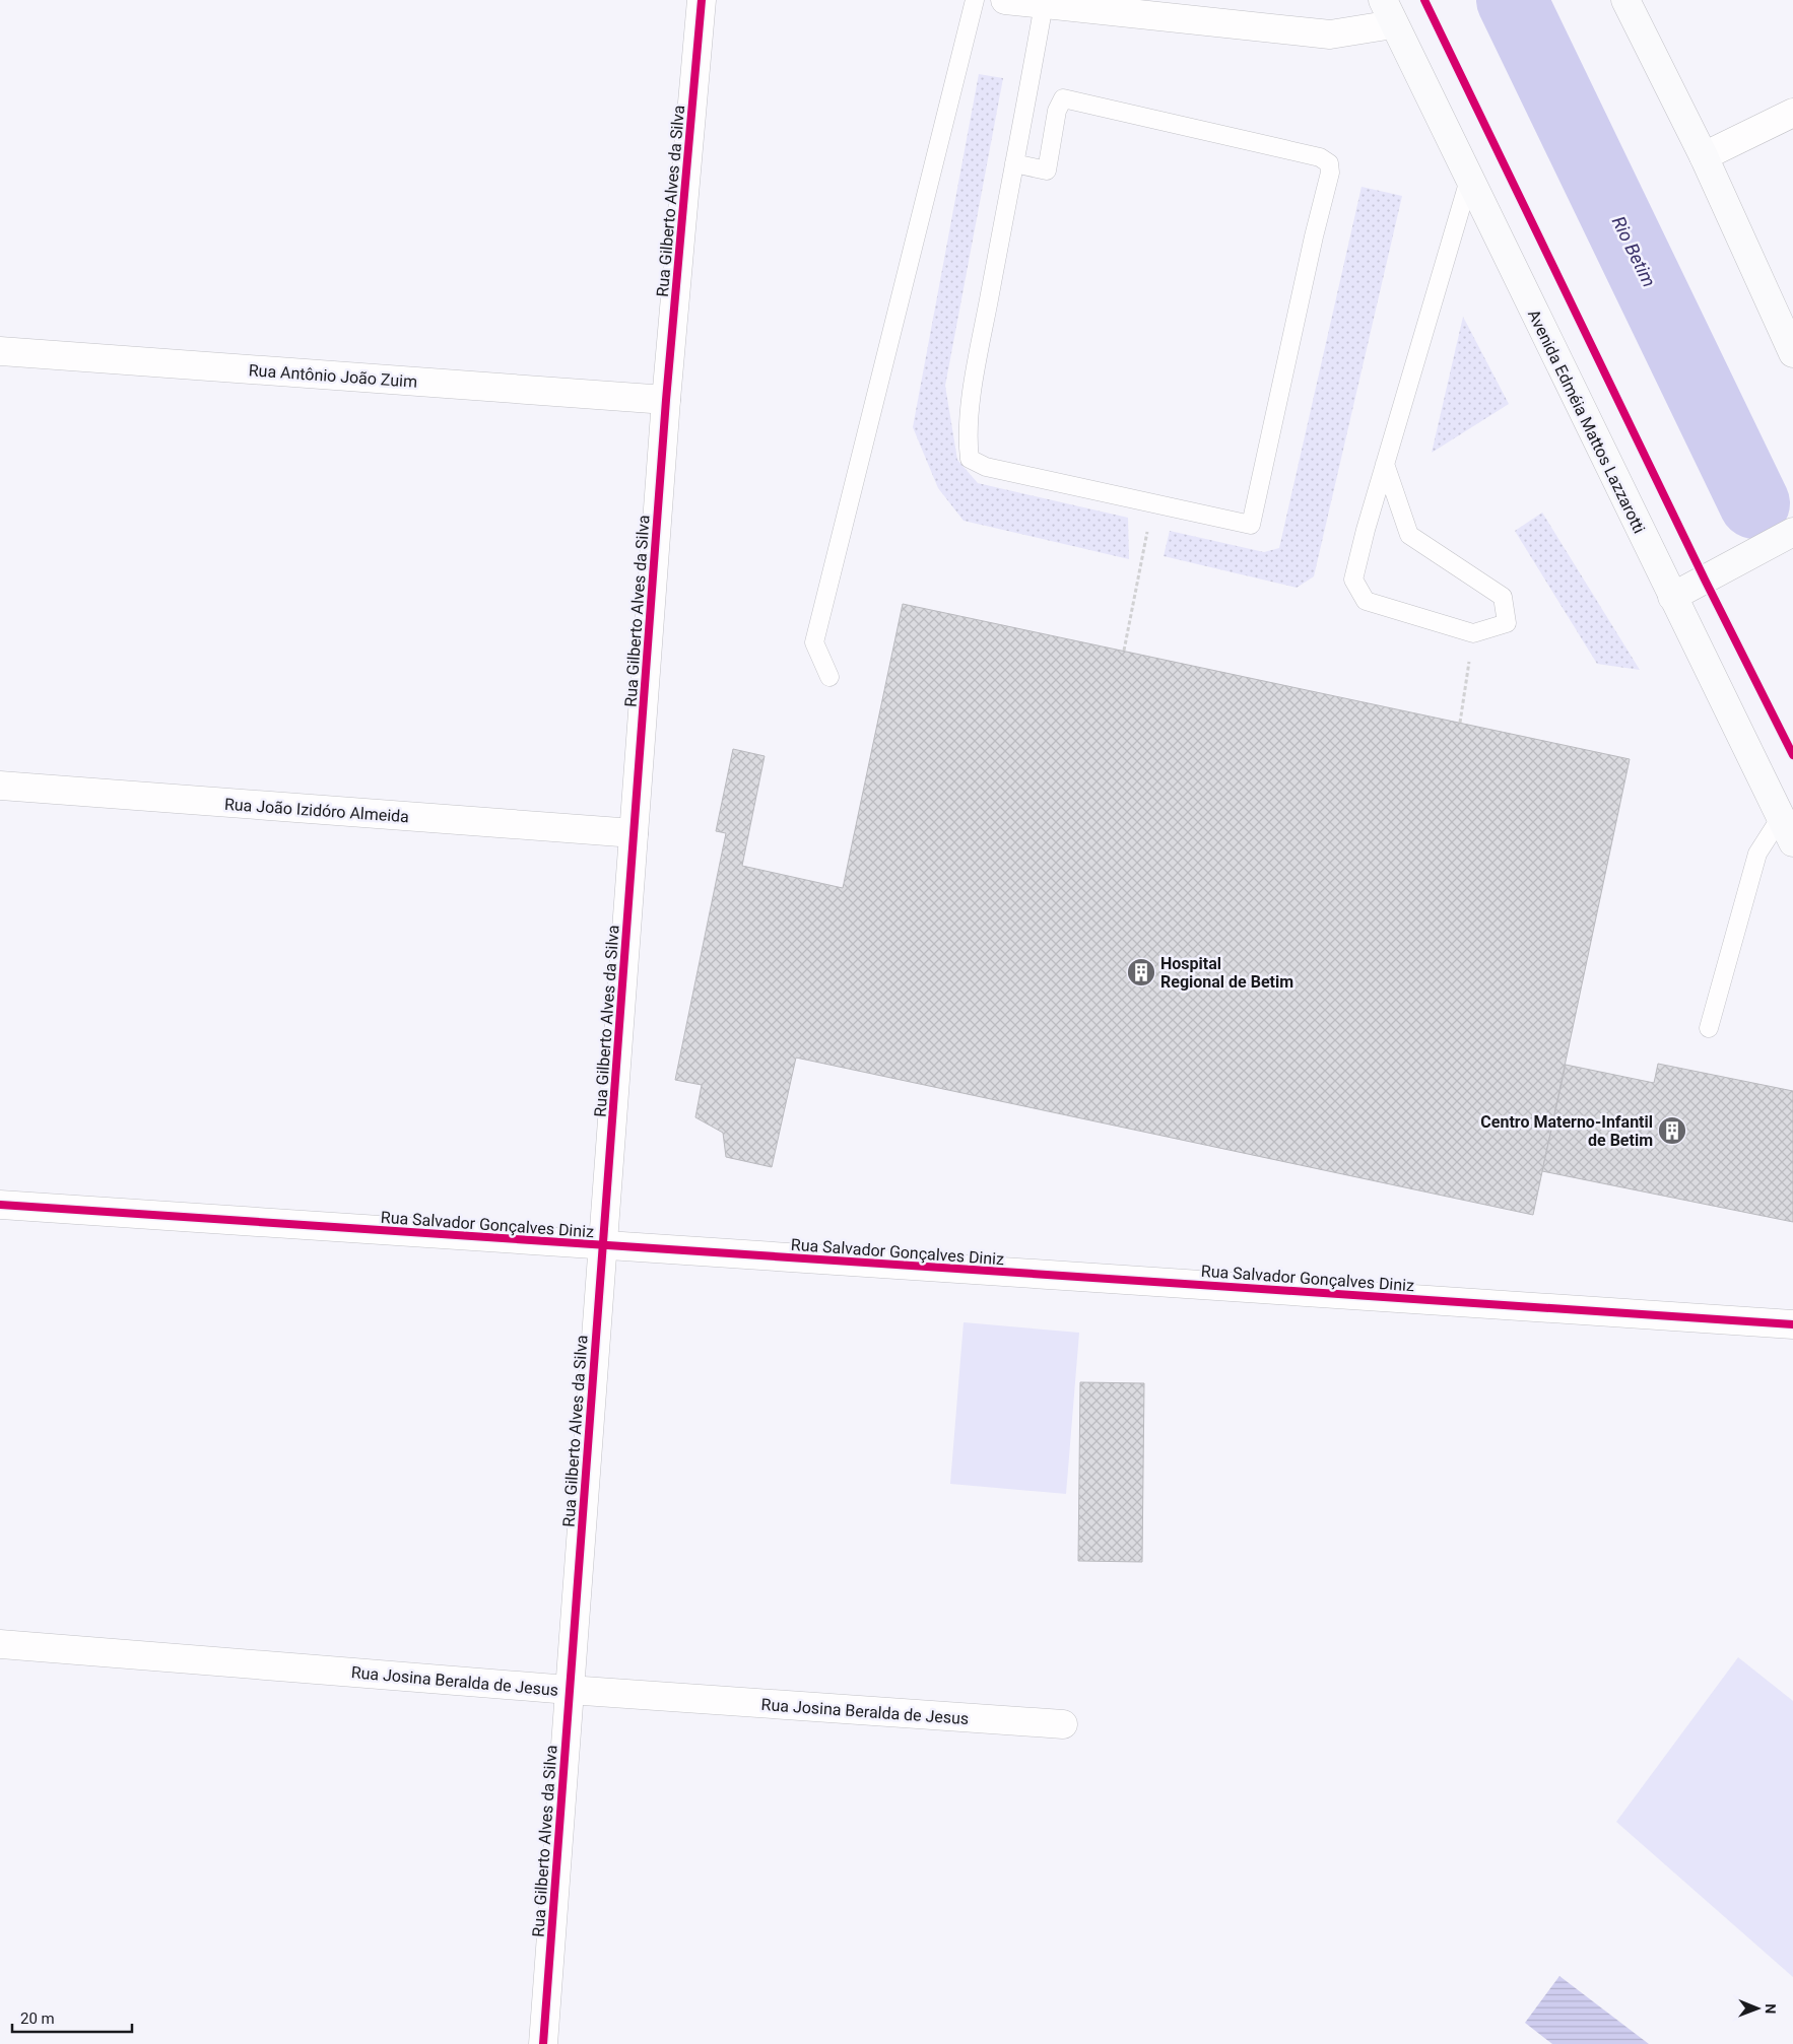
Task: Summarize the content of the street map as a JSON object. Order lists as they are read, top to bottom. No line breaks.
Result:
{"streets":{"main road":["Avenida Edméia Mattos Lazzarotti"],"street":["Rua Gilberto Alves da Silva","Rua Antônio João Zuim","Rua João Izidóro Almeida","Rua Salvador Gonçalves Diniz","Rua Josina Beralda de Jesus"]},"crossings":[["Rua Gilberto Alves da Silva","Rua Antônio João Zuim"],["Rua Gilberto Alves da Silva","Rua João Izidóro Almeida"],["Rua Gilberto Alves da Silva","Rua Salvador Gonçalves Diniz"],["Rua Gilberto Alves da Silva","Rua Josina Beralda de Jesus"]],"water":["Rio Betim"],"places":{"building":["Hospital Regional de Betim","Centro Materno-Infantil de Betim"]},"scale_bar":"20 m","north":"right"}
